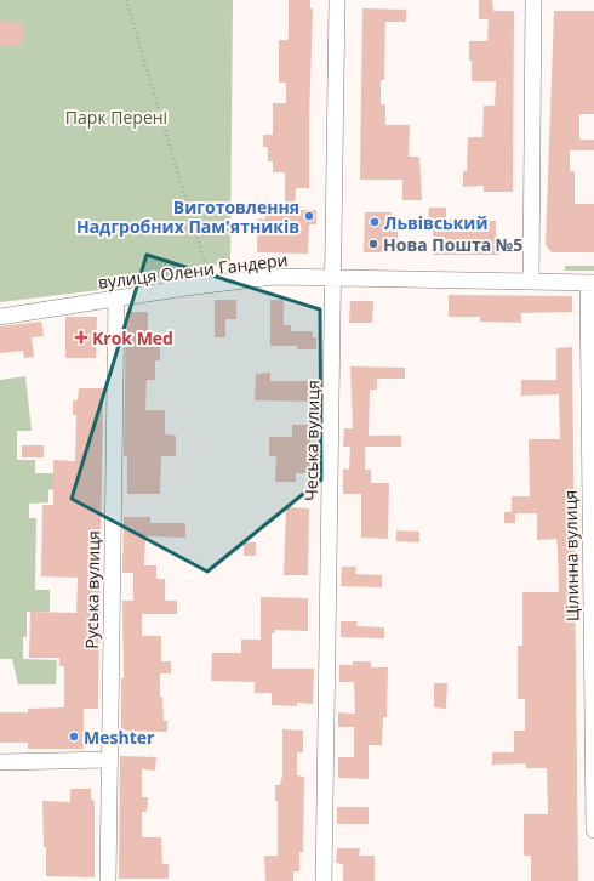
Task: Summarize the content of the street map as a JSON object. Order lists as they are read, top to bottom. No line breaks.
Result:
{"streets":{"street":["вулиця Олени Гандери","Чеська вулиця","Цілинна вулиця","Руська вулиця"]},"crossings":[["вулиця Олени Гандери","Чеська вулиця"],["вулиця Олени Гандери","Цілинна вулиця"],["вулиця Олени Гандери","Руська вулиця"]],"parks":["Парк Перені"],"places":{"other":["Виготовлення Надгробних Пам'ятників","Львівський","Нова Пошта №5","Meshter"],"health":["Krok Med"]}}
